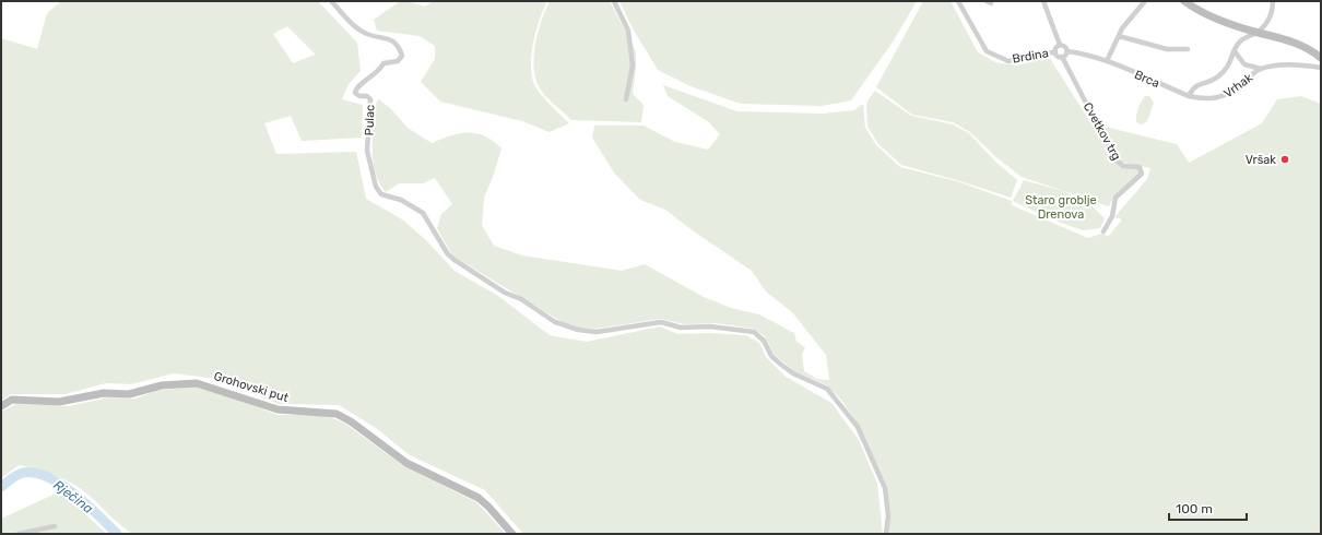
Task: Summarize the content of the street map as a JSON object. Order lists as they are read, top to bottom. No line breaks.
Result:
{"streets":{"main road":["Grohovski put"],"street":["Brdina","Brca","Vrhak","Pulac","Cvetkov trg"]},"crossings":[["Brdina","Brca"],["Brdina","Cvetkov trg"],["Brca","Vrhak"],["Brca","Cvetkov trg"]],"water":["Rječina"],"parks":["Staro groblje Drenova"],"places":["Vršak"],"scale_bar":"100 m"}
